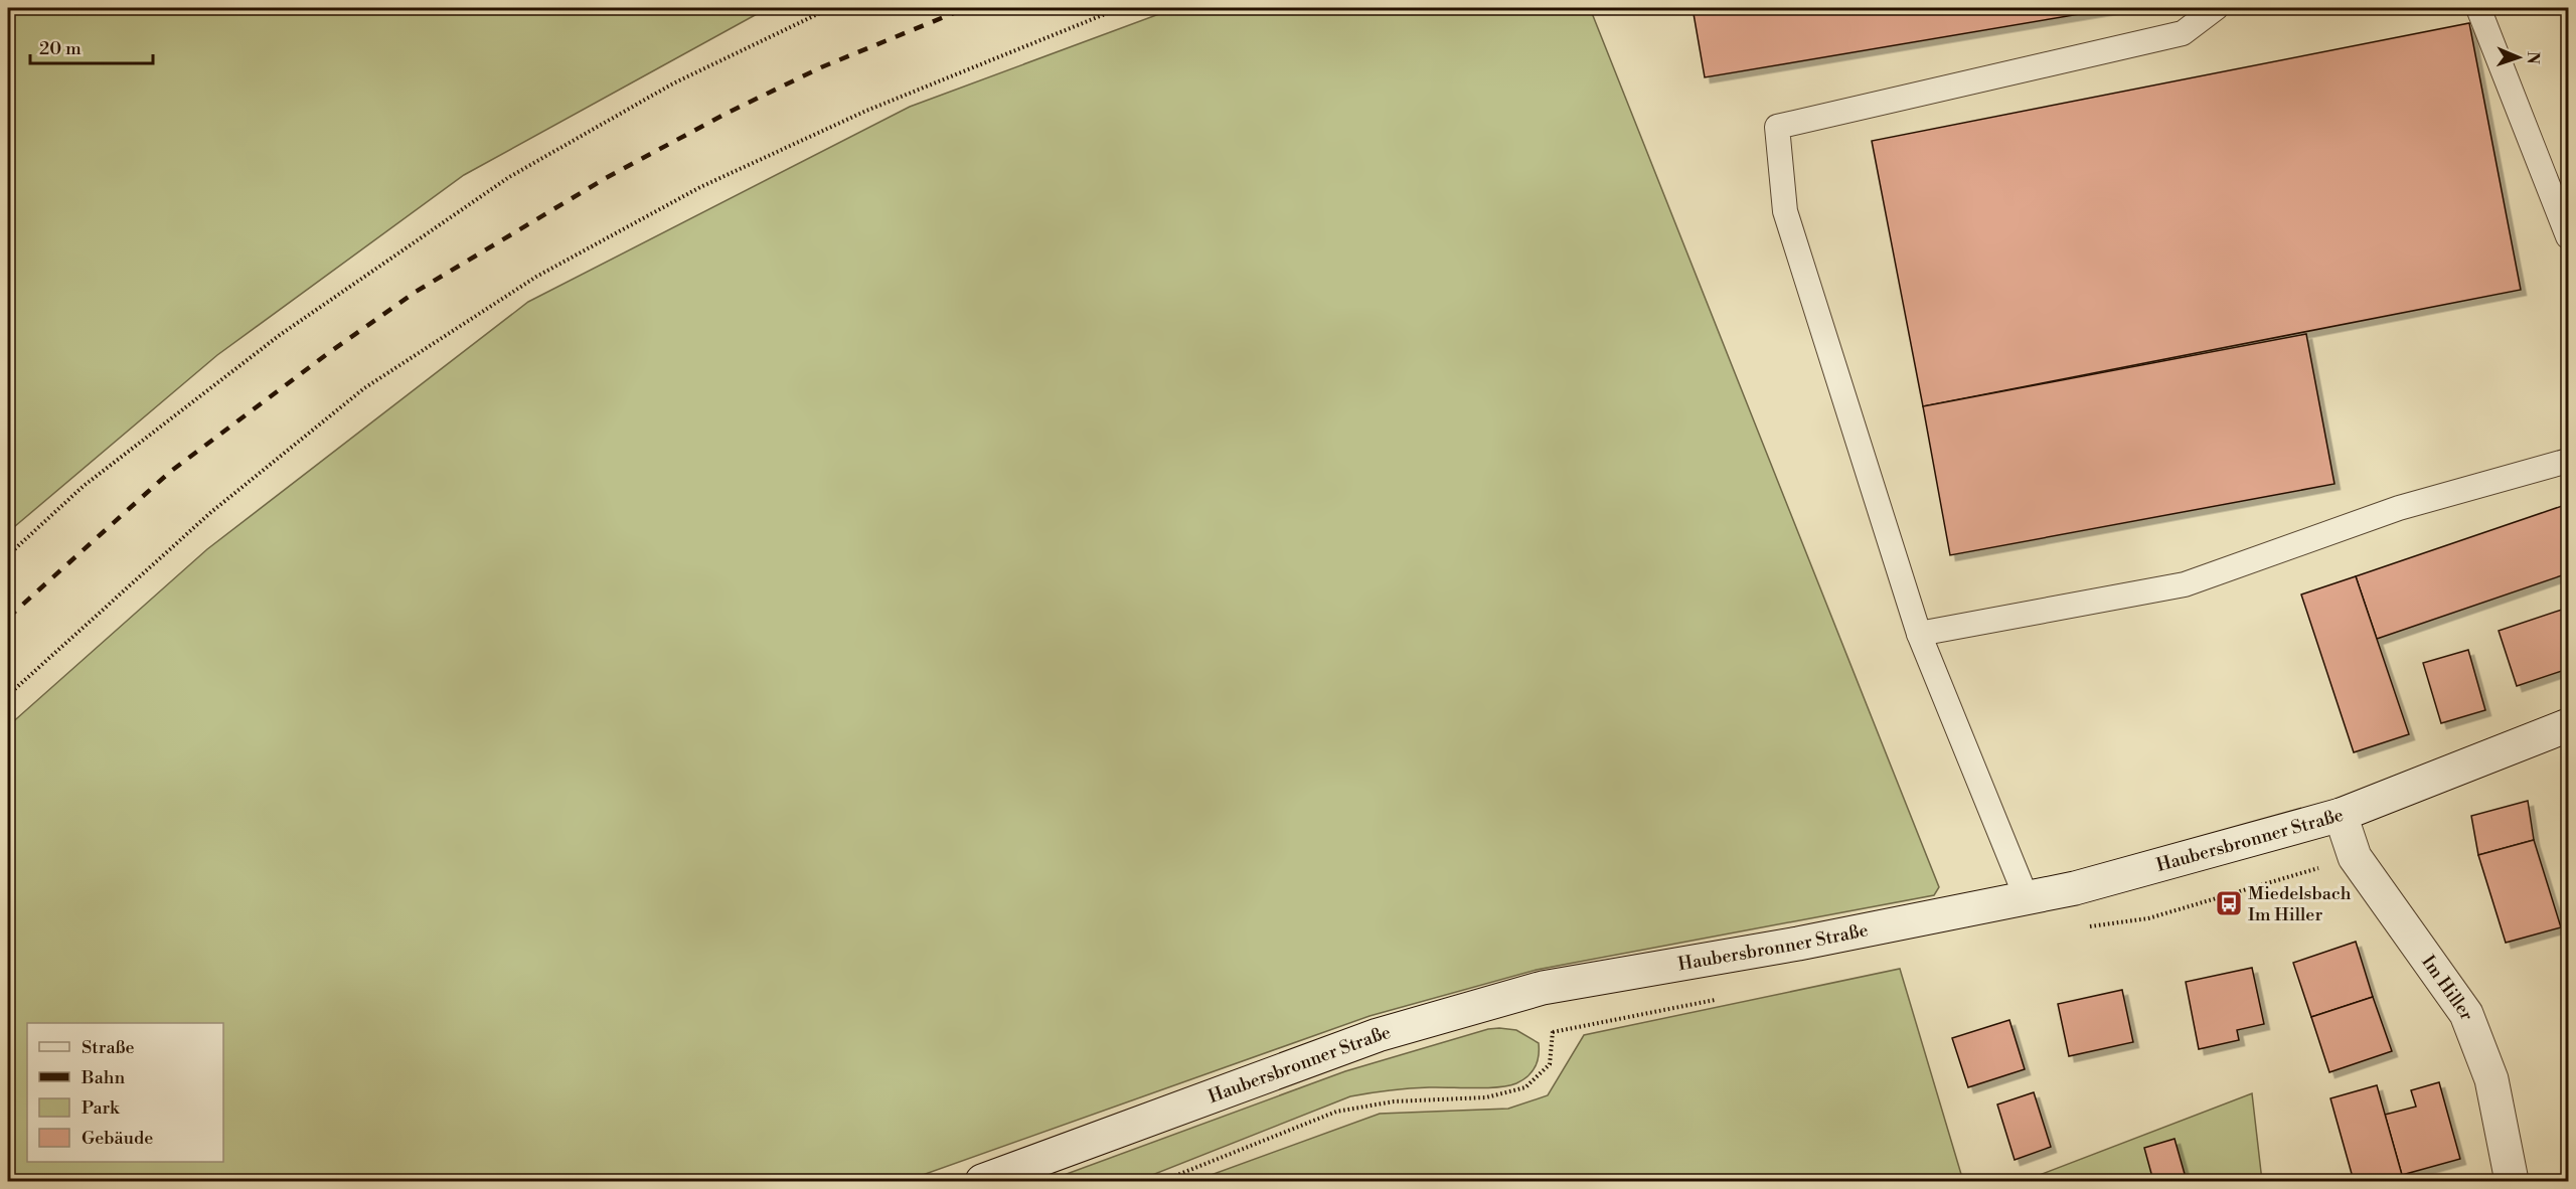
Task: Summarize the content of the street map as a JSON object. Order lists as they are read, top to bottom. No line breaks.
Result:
{"streets":{"main road":["Haubersbronner Straße","Im Hiller"]},"crossings":[["Haubersbronner Straße","Im Hiller"]],"places":{"bus stop":["Miedelsbach Im Hiller"]},"legend":["Straße","Bahn","Park","Gebäude"],"scale_bar":"20 m","north":"right"}
